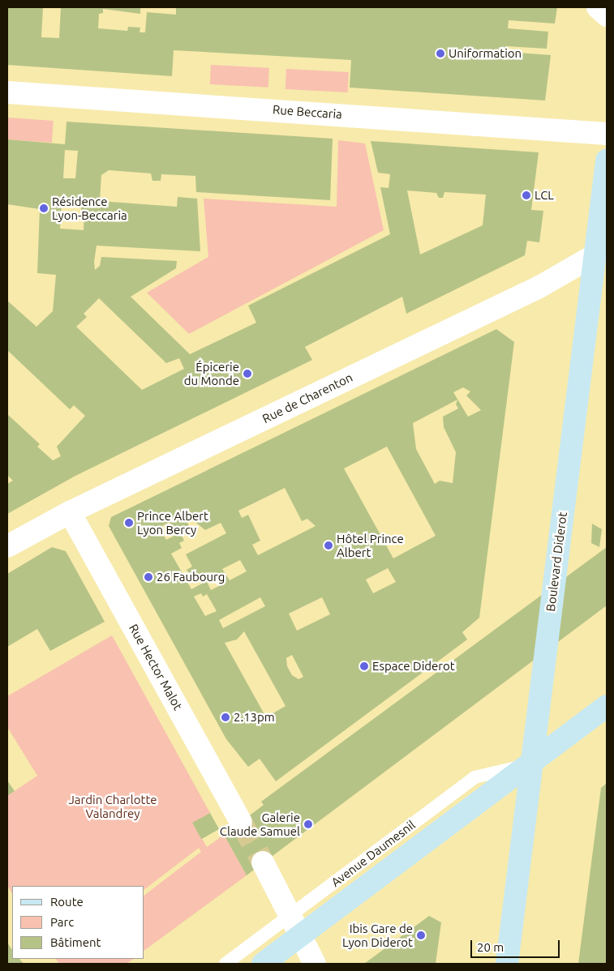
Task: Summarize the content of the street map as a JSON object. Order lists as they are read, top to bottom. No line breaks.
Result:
{"streets":{"main road":["Boulevard Diderot","Avenue Daumesnil"],"street":["Rue Beccaria","Rue de Charenton","Rue Hector Malot"]},"crossings":[["Rue de Charenton","Boulevard Diderot"],["Rue de Charenton","Rue Hector Malot"],["Boulevard Diderot","Avenue Daumesnil"]],"parks":["Jardin Charlotte Valandrey"],"places":["Uniformation","LCL","Résidence Lyon-Beccaria","Épicerie du Monde","Prince Albert Lyon Bercy","Hôtel Prince Albert","26 Faubourg","Espace Diderot","2.13pm","Galerie Claude Samuel","Ibis Gare de Lyon Diderot"],"legend":["Route","Parc","Bâtiment"],"scale_bar":"20 m"}
